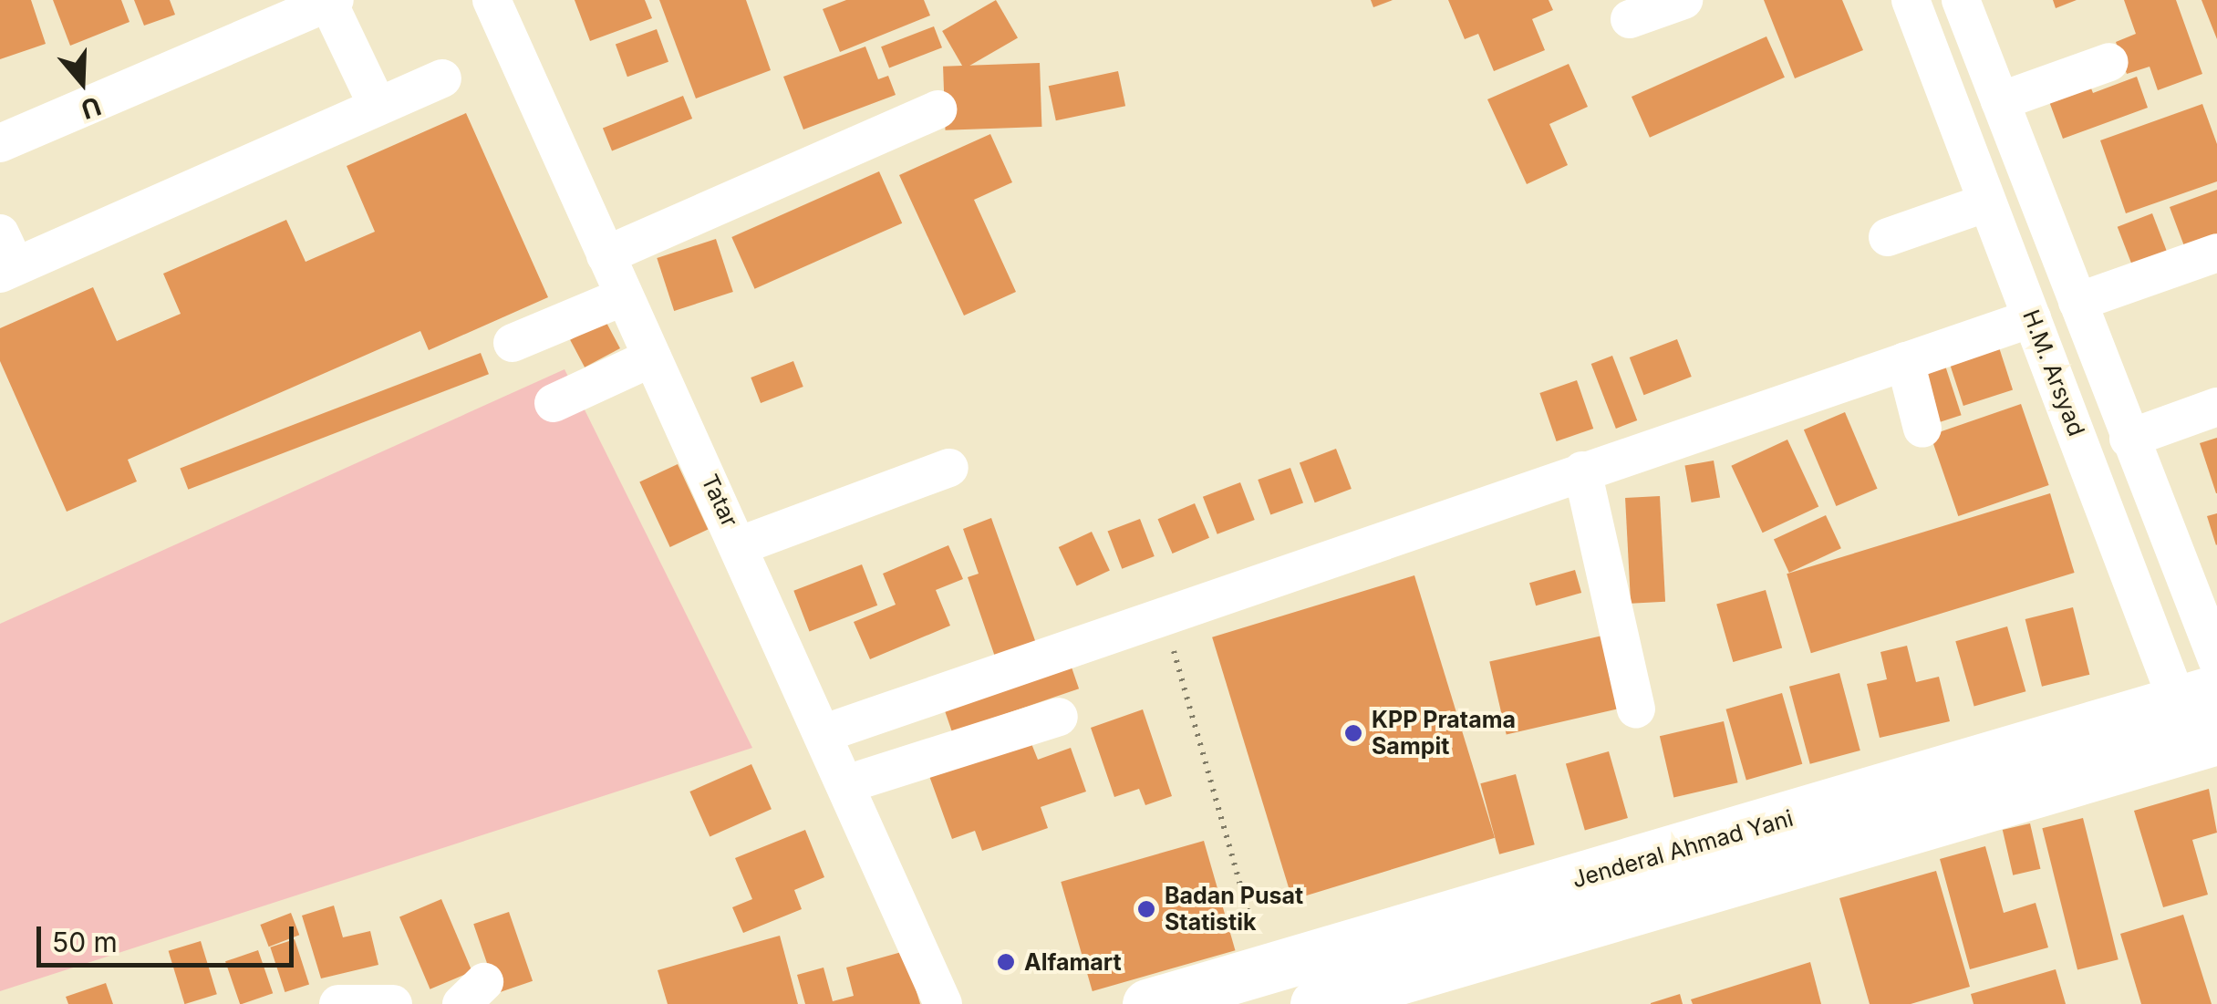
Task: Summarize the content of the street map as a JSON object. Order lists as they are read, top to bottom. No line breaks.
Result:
{"streets":{"highway":["Jenderal Ahmad Yani"],"street":["H.M. Arsyad","Tatar"]},"crossings":[["H.M. Arsyad","Jenderal Ahmad Yani"]],"places":["KPP Pratama Sampit","Badan Pusat Statistik","Alfamart"],"scale_bar":"50 m","north":"bottom"}
